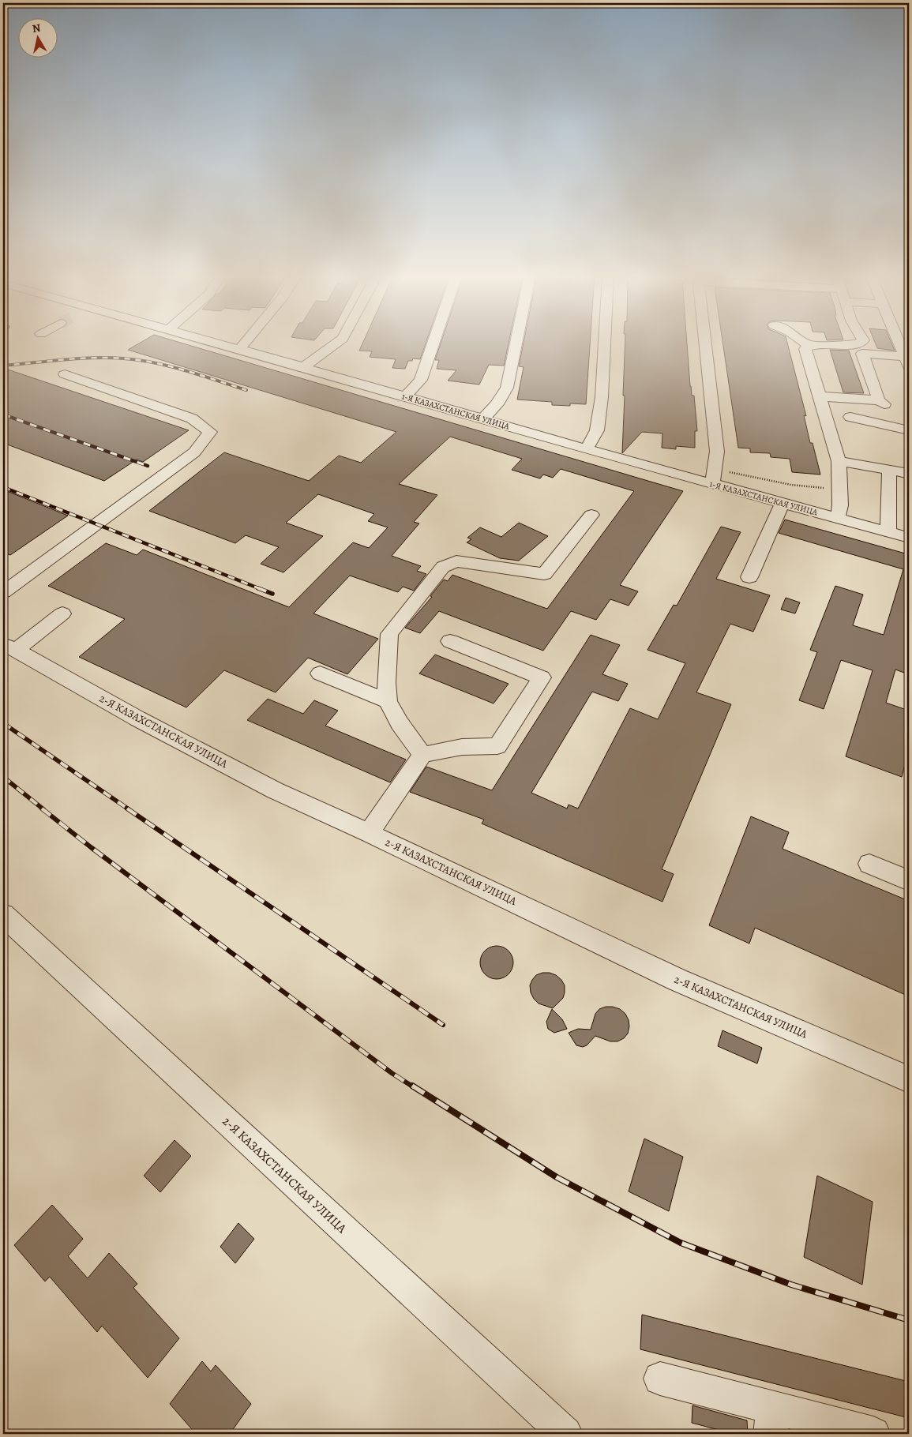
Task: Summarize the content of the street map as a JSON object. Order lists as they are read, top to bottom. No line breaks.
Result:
{"streets":{"street":["1-Я КАЗАХСТАНСКАЯ УЛИЦА","2-Я КАЗАХСТАНСКАЯ УЛИЦА"]},"north":"top"}
